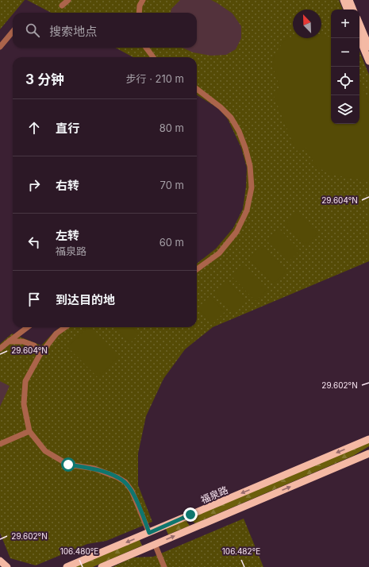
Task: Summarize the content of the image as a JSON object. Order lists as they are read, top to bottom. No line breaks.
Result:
{"streets":{"main road":["福泉路"]},"north":"top left","page":{"map_buttons":["+","−"],"search":"搜索地点","heading":["3 分钟","步行 · 210 m"],"list":[["直行","80 m"],["右转","70 m"],["左转","福泉路","60 m"],"到达目的地"]},"coordinates":["29.604°N","29.602°N","106.480°E","106.482°E"]}
